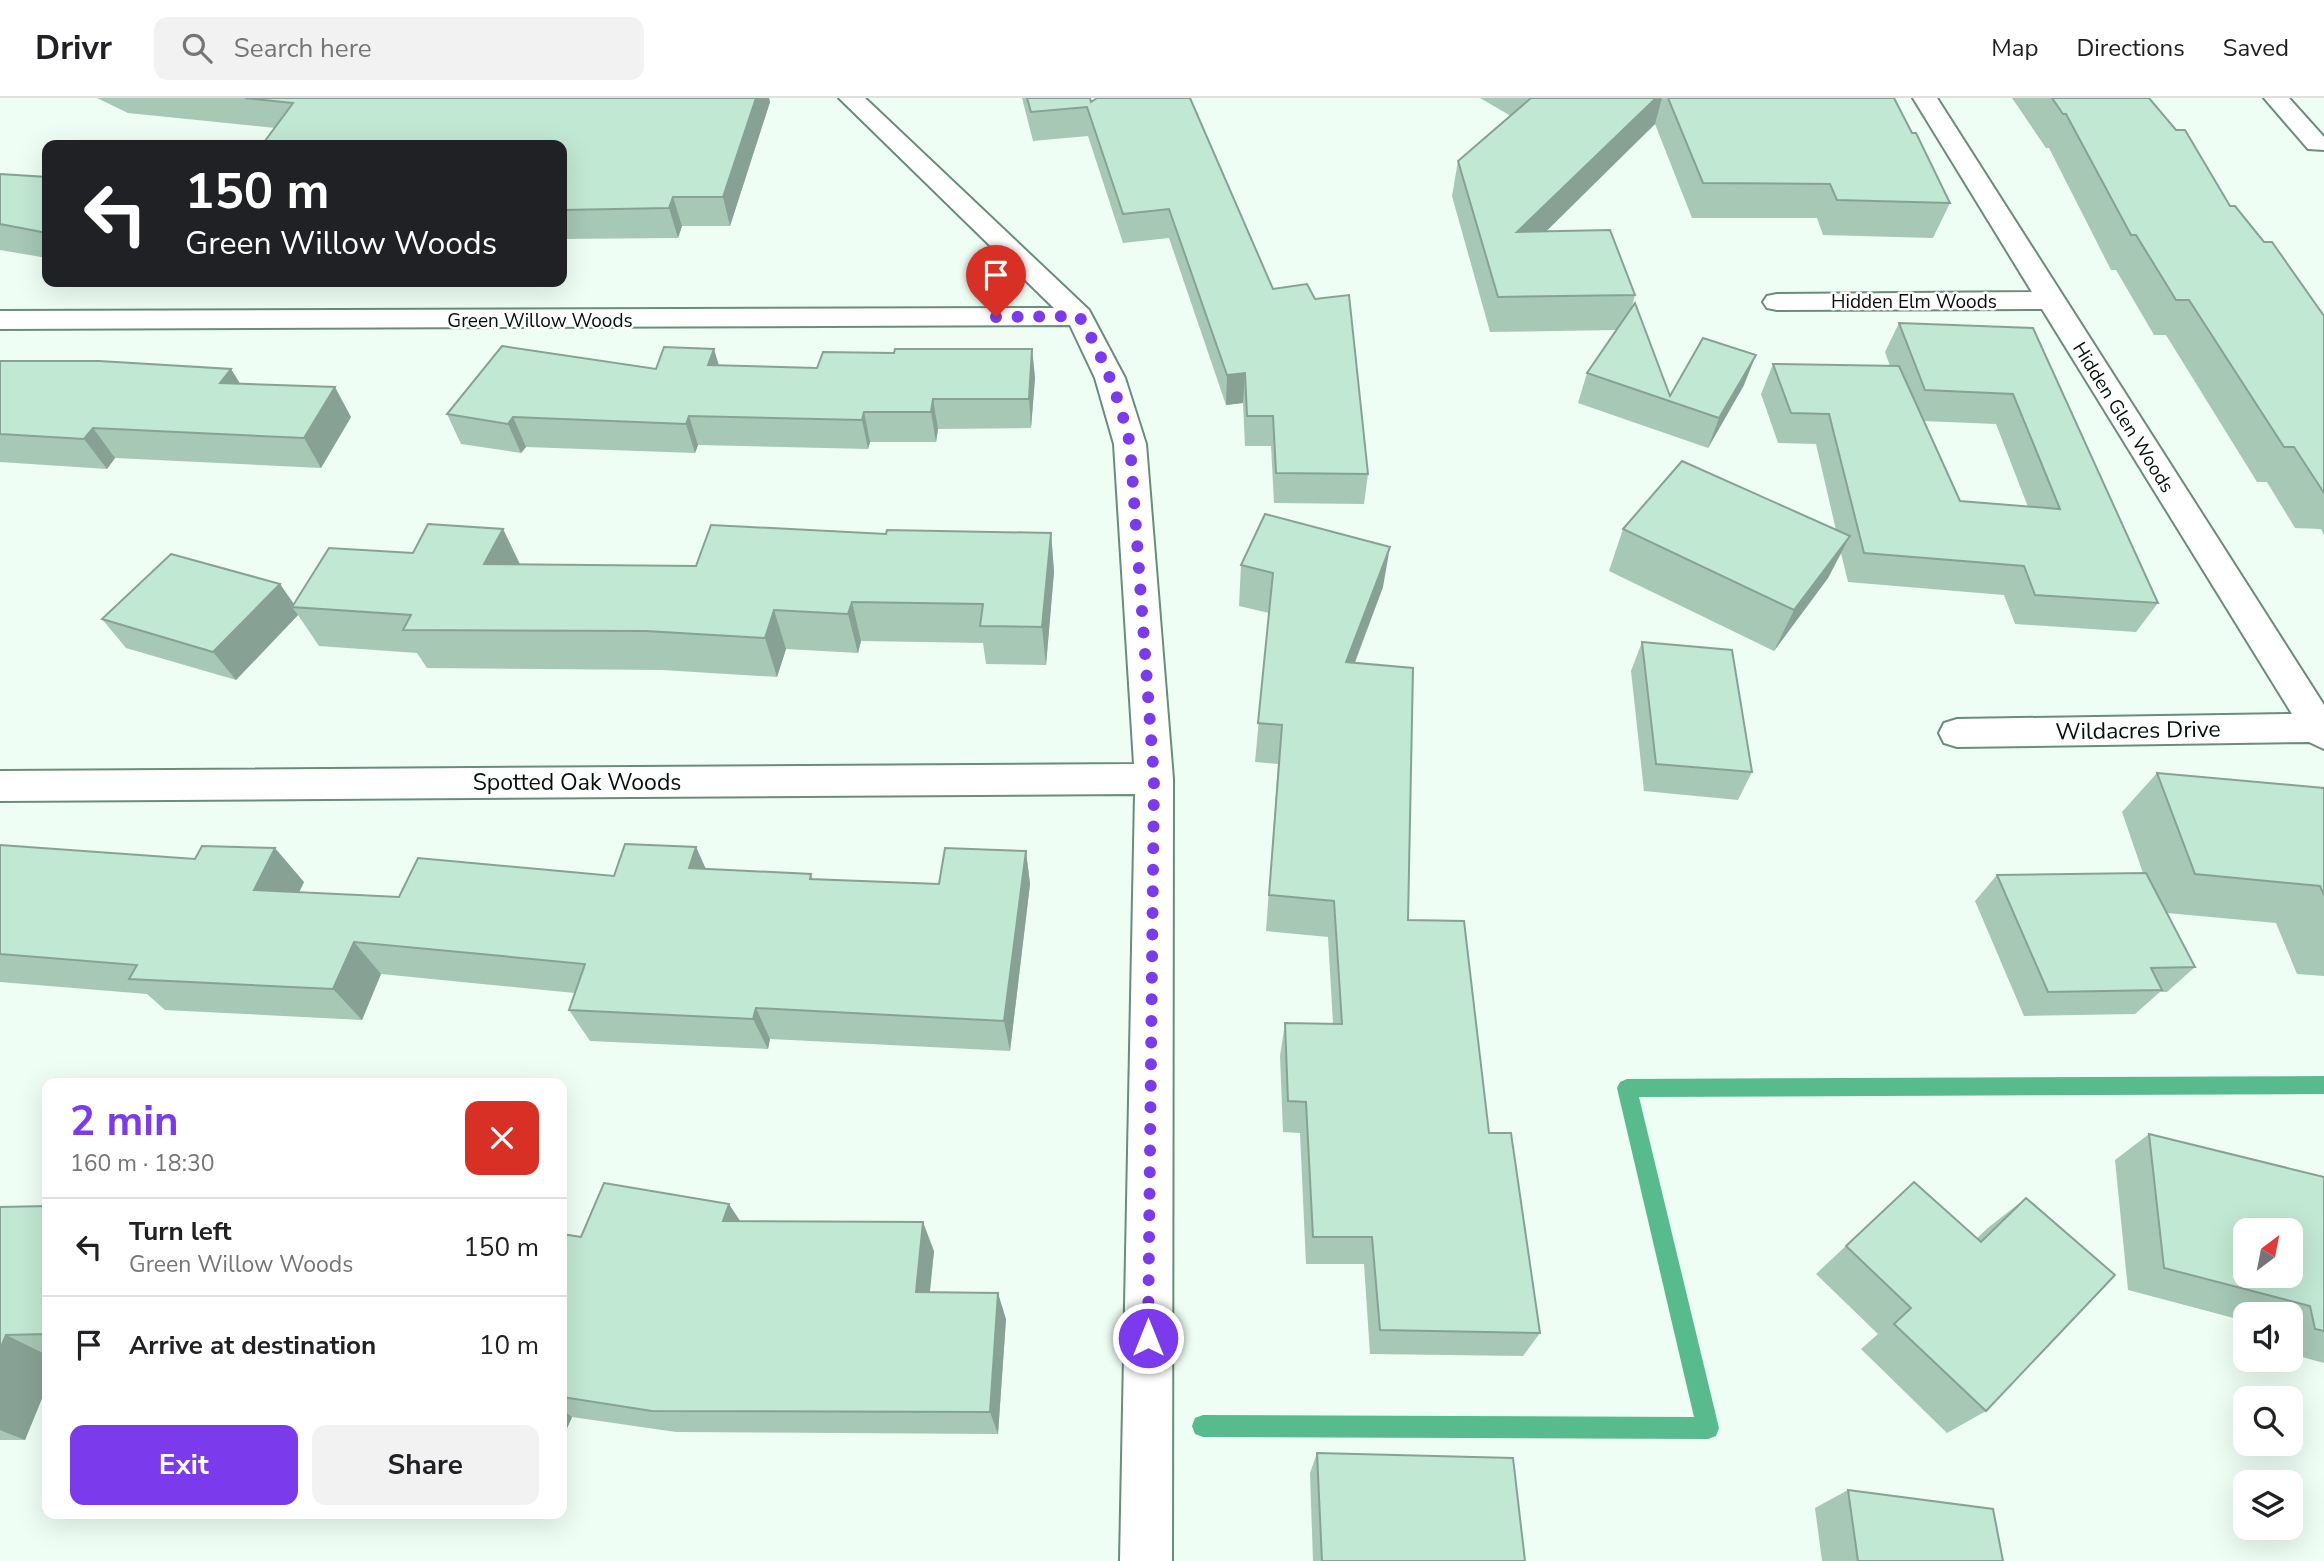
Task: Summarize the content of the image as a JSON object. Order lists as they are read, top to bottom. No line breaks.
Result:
{"streets":{"street":["Hidden Elm Woods","Green Willow Woods","Hidden Glen Woods","Wildacres Drive","Spotted Oak Woods"]},"crossings":[["Hidden Elm Woods","Hidden Glen Woods"],["Hidden Glen Woods","Wildacres Drive"]],"north":"top right","page":{"header":"Drivr","search":"Search here","nav":["Map","Directions","Saved"],"turn":["150 m","Green Willow Woods"],"heading":["2 min","160 m · 18:30"],"list":[{"name":"Turn left","note":"Green Willow Woods","value":"150 m"},{"name":"Arrive at destination","value":"10 m"}],"buttons":["Exit","Share"]}}
